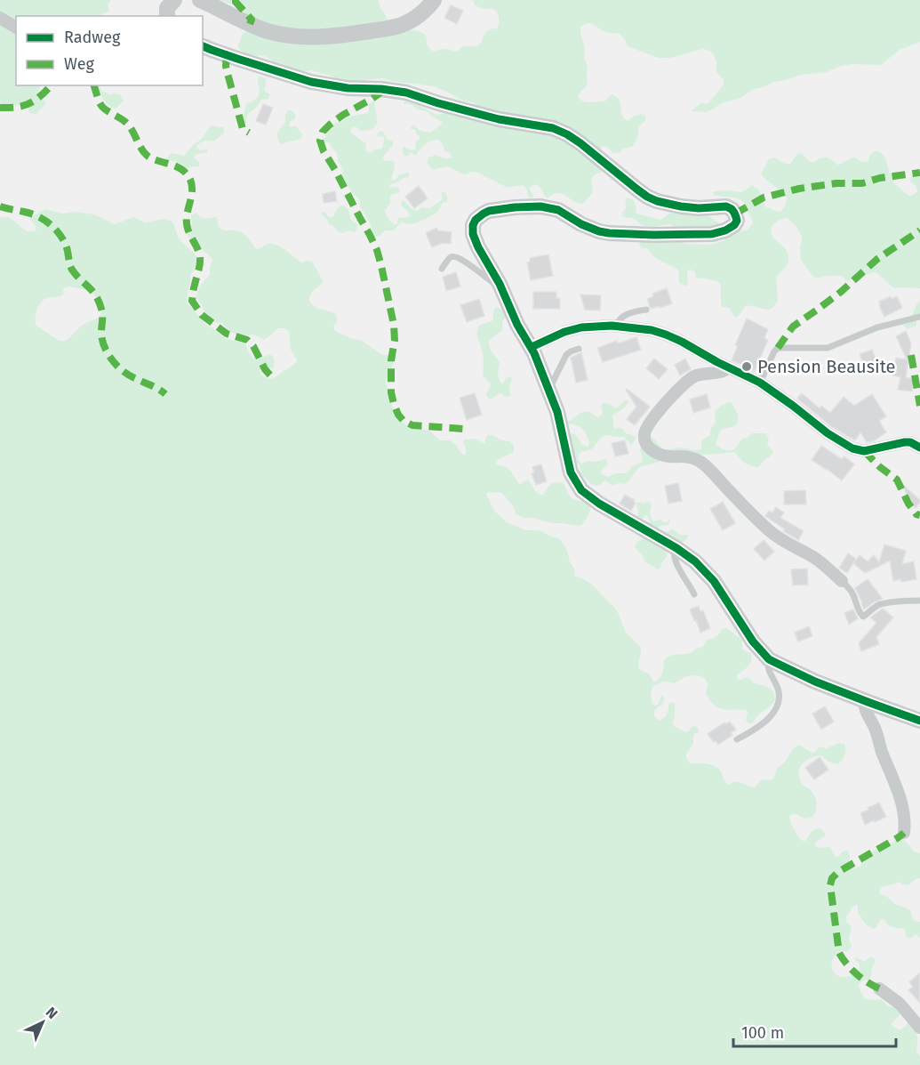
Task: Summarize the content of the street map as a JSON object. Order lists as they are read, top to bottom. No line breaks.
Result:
{"places":["Pension Beausite"],"legend":["Radweg","Weg"],"scale_bar":"100 m","north":"top right"}
